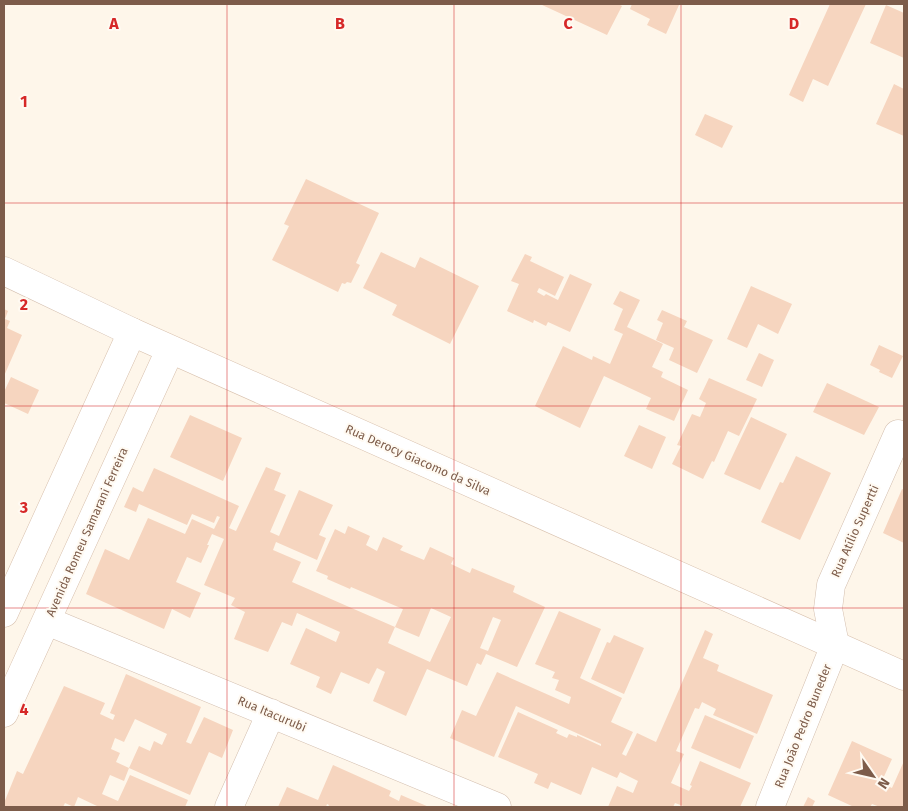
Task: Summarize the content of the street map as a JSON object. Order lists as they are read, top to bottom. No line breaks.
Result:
{"streets":{"street":["Rua Derocy Giacomo da Silva","Rua Atílio Supertti","Avenida Romeu Samarani Ferreira","Rua Itacurubi","Rua João Pedro Buneder"]},"crossings":[["Rua Derocy Giacomo da Silva","Rua Atílio Supertti"],["Rua Derocy Giacomo da Silva","Avenida Romeu Samarani Ferreira"],["Rua Derocy Giacomo da Silva","Rua João Pedro Buneder"],["Rua Atílio Supertti","Rua João Pedro Buneder"],["Avenida Romeu Samarani Ferreira","Rua Itacurubi"]],"north":"bottom right","grid":{"columns":["A","B","C","D"],"rows":["1","2","3","4"]}}
